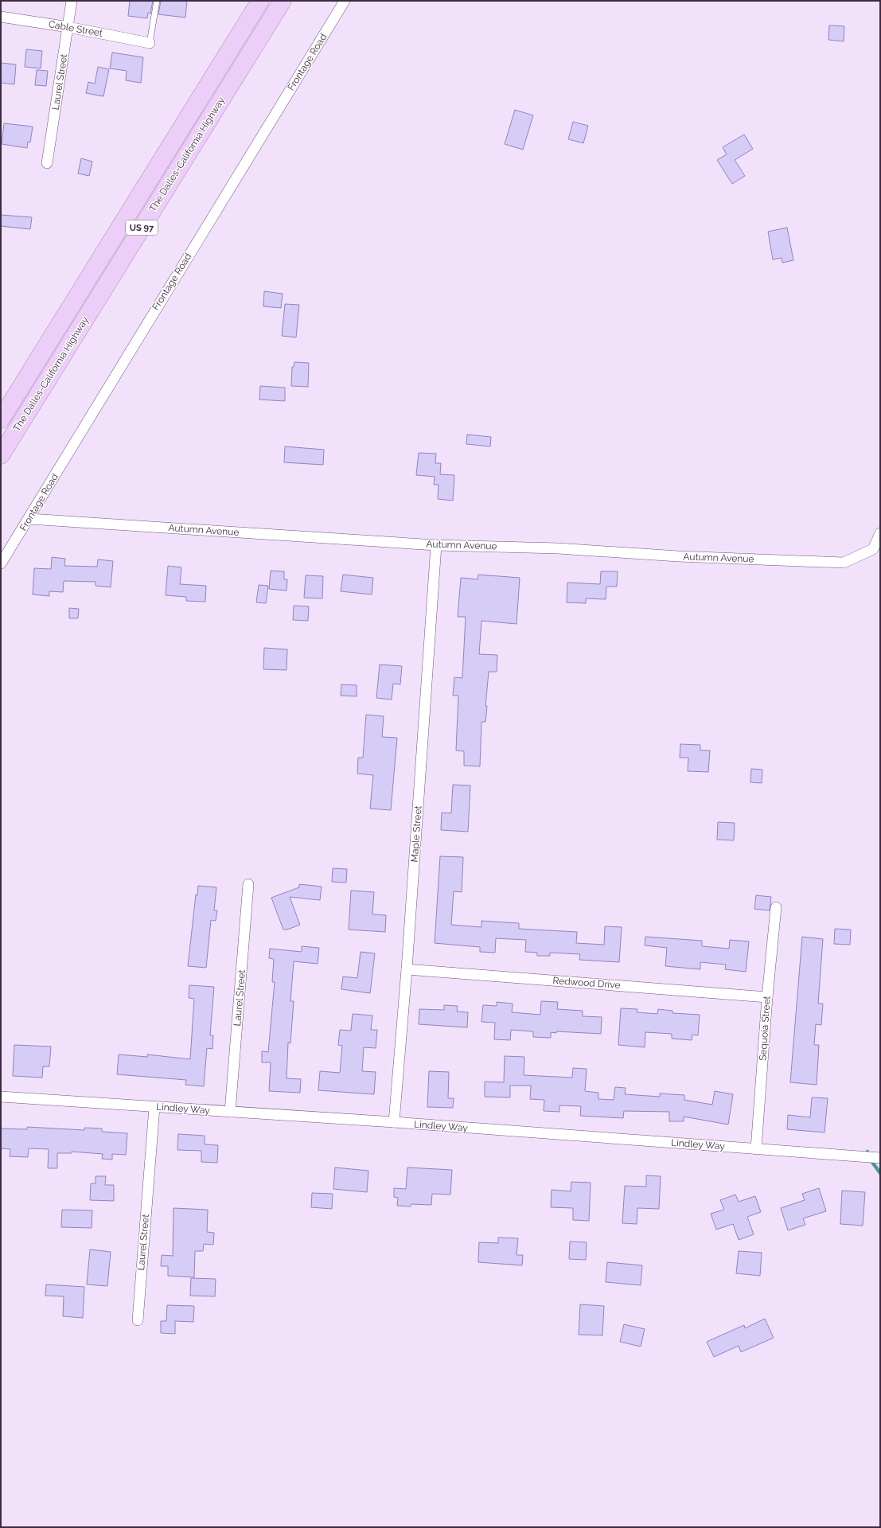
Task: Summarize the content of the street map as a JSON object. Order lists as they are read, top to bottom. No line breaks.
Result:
{"streets":{"highway":["The Dalles-California Highway","US 97"],"street":["Cable Street","Frontage Road","Laurel Street","Autumn Avenue","Maple Street","Redwood Drive","Sequoia Street","Lindley Way"]},"crossings":[["Cable Street","Laurel Street"],["Frontage Road","Autumn Avenue"],["Laurel Street","Lindley Way"],["Autumn Avenue","Maple Street"],["Maple Street","Redwood Drive"],["Maple Street","Lindley Way"],["Redwood Drive","Sequoia Street"],["Sequoia Street","Lindley Way"]]}
